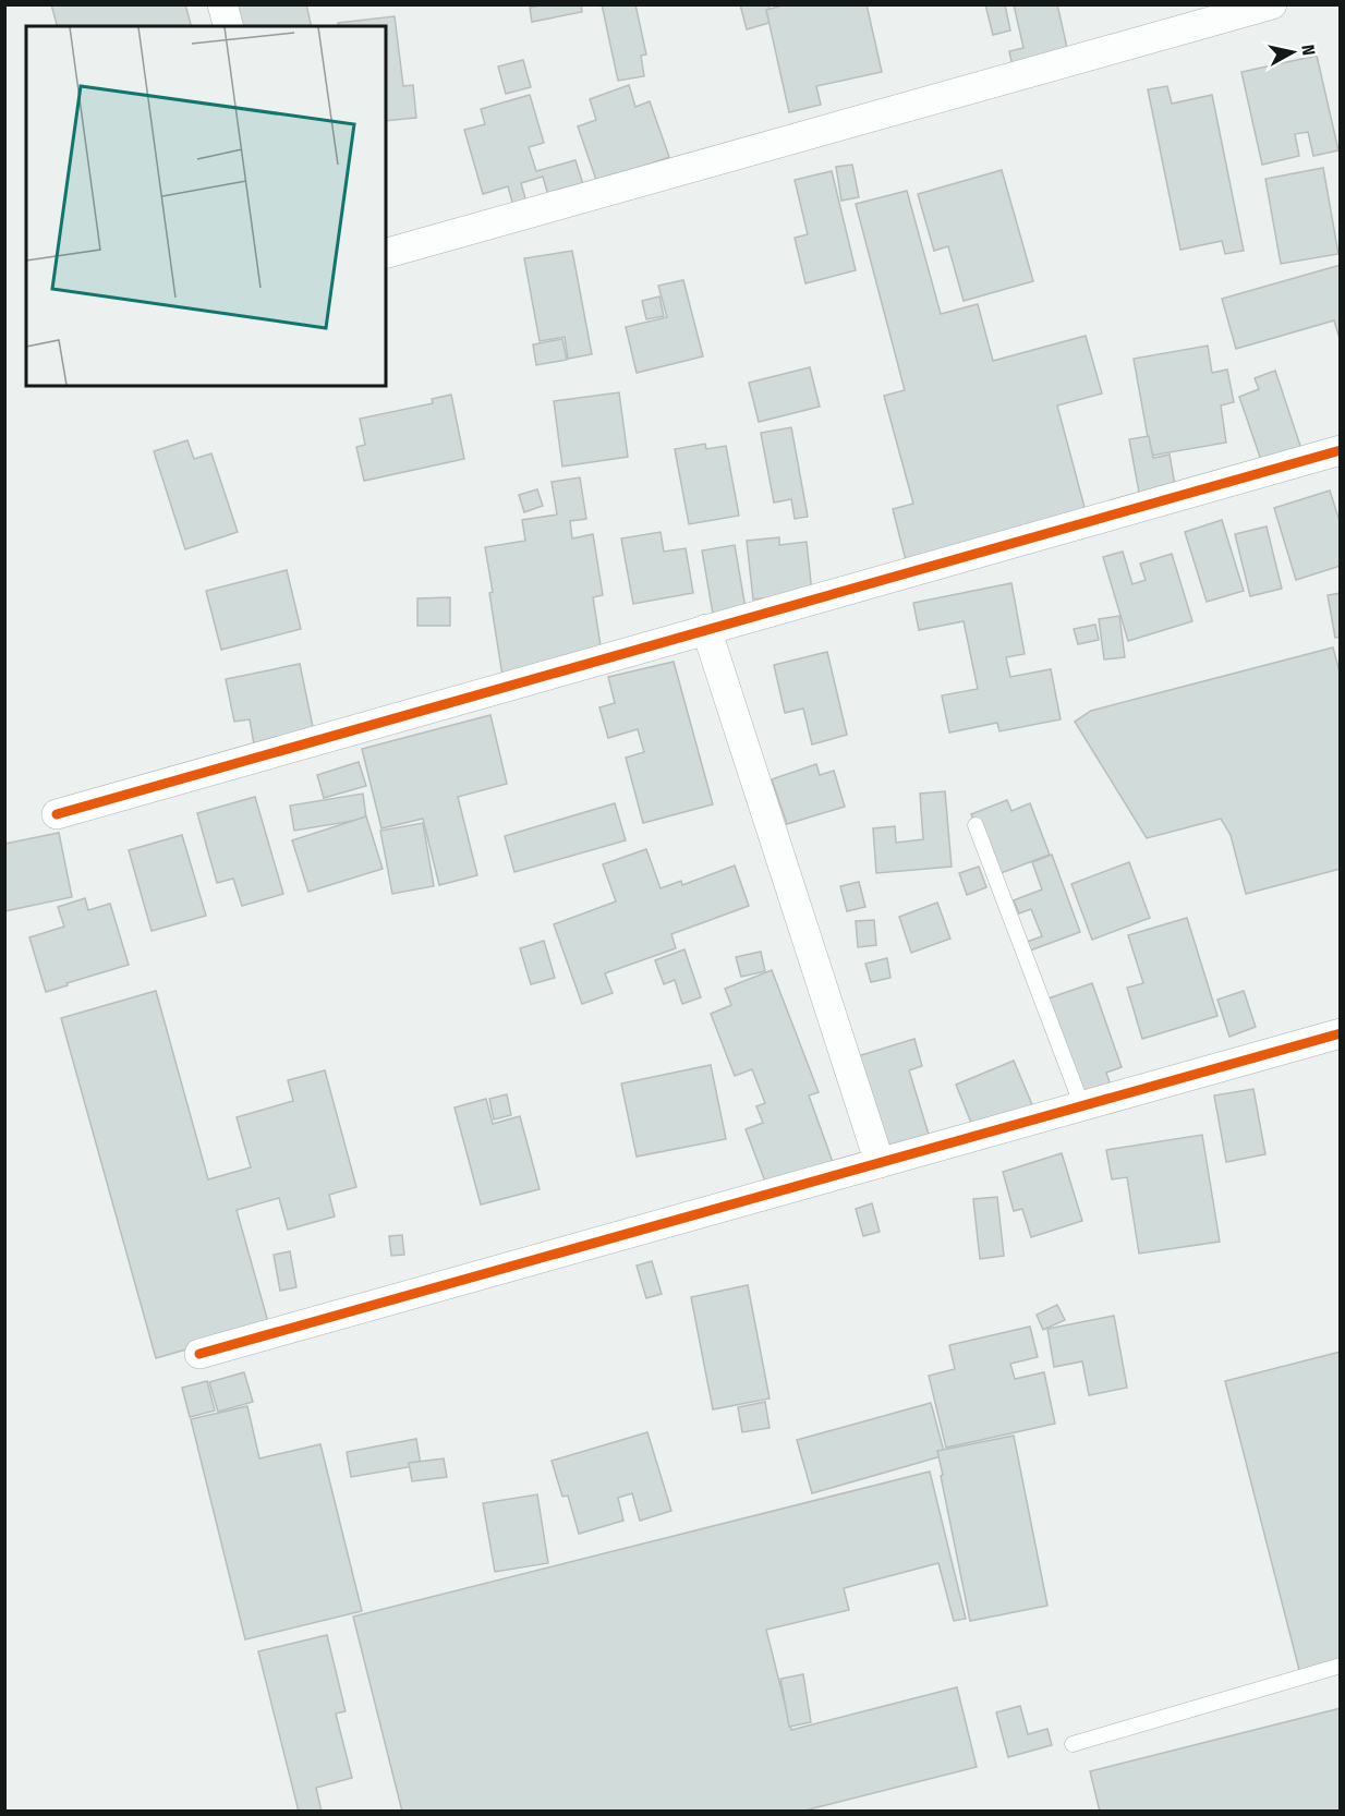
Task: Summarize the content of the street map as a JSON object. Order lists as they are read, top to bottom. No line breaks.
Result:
{"north":"right"}
